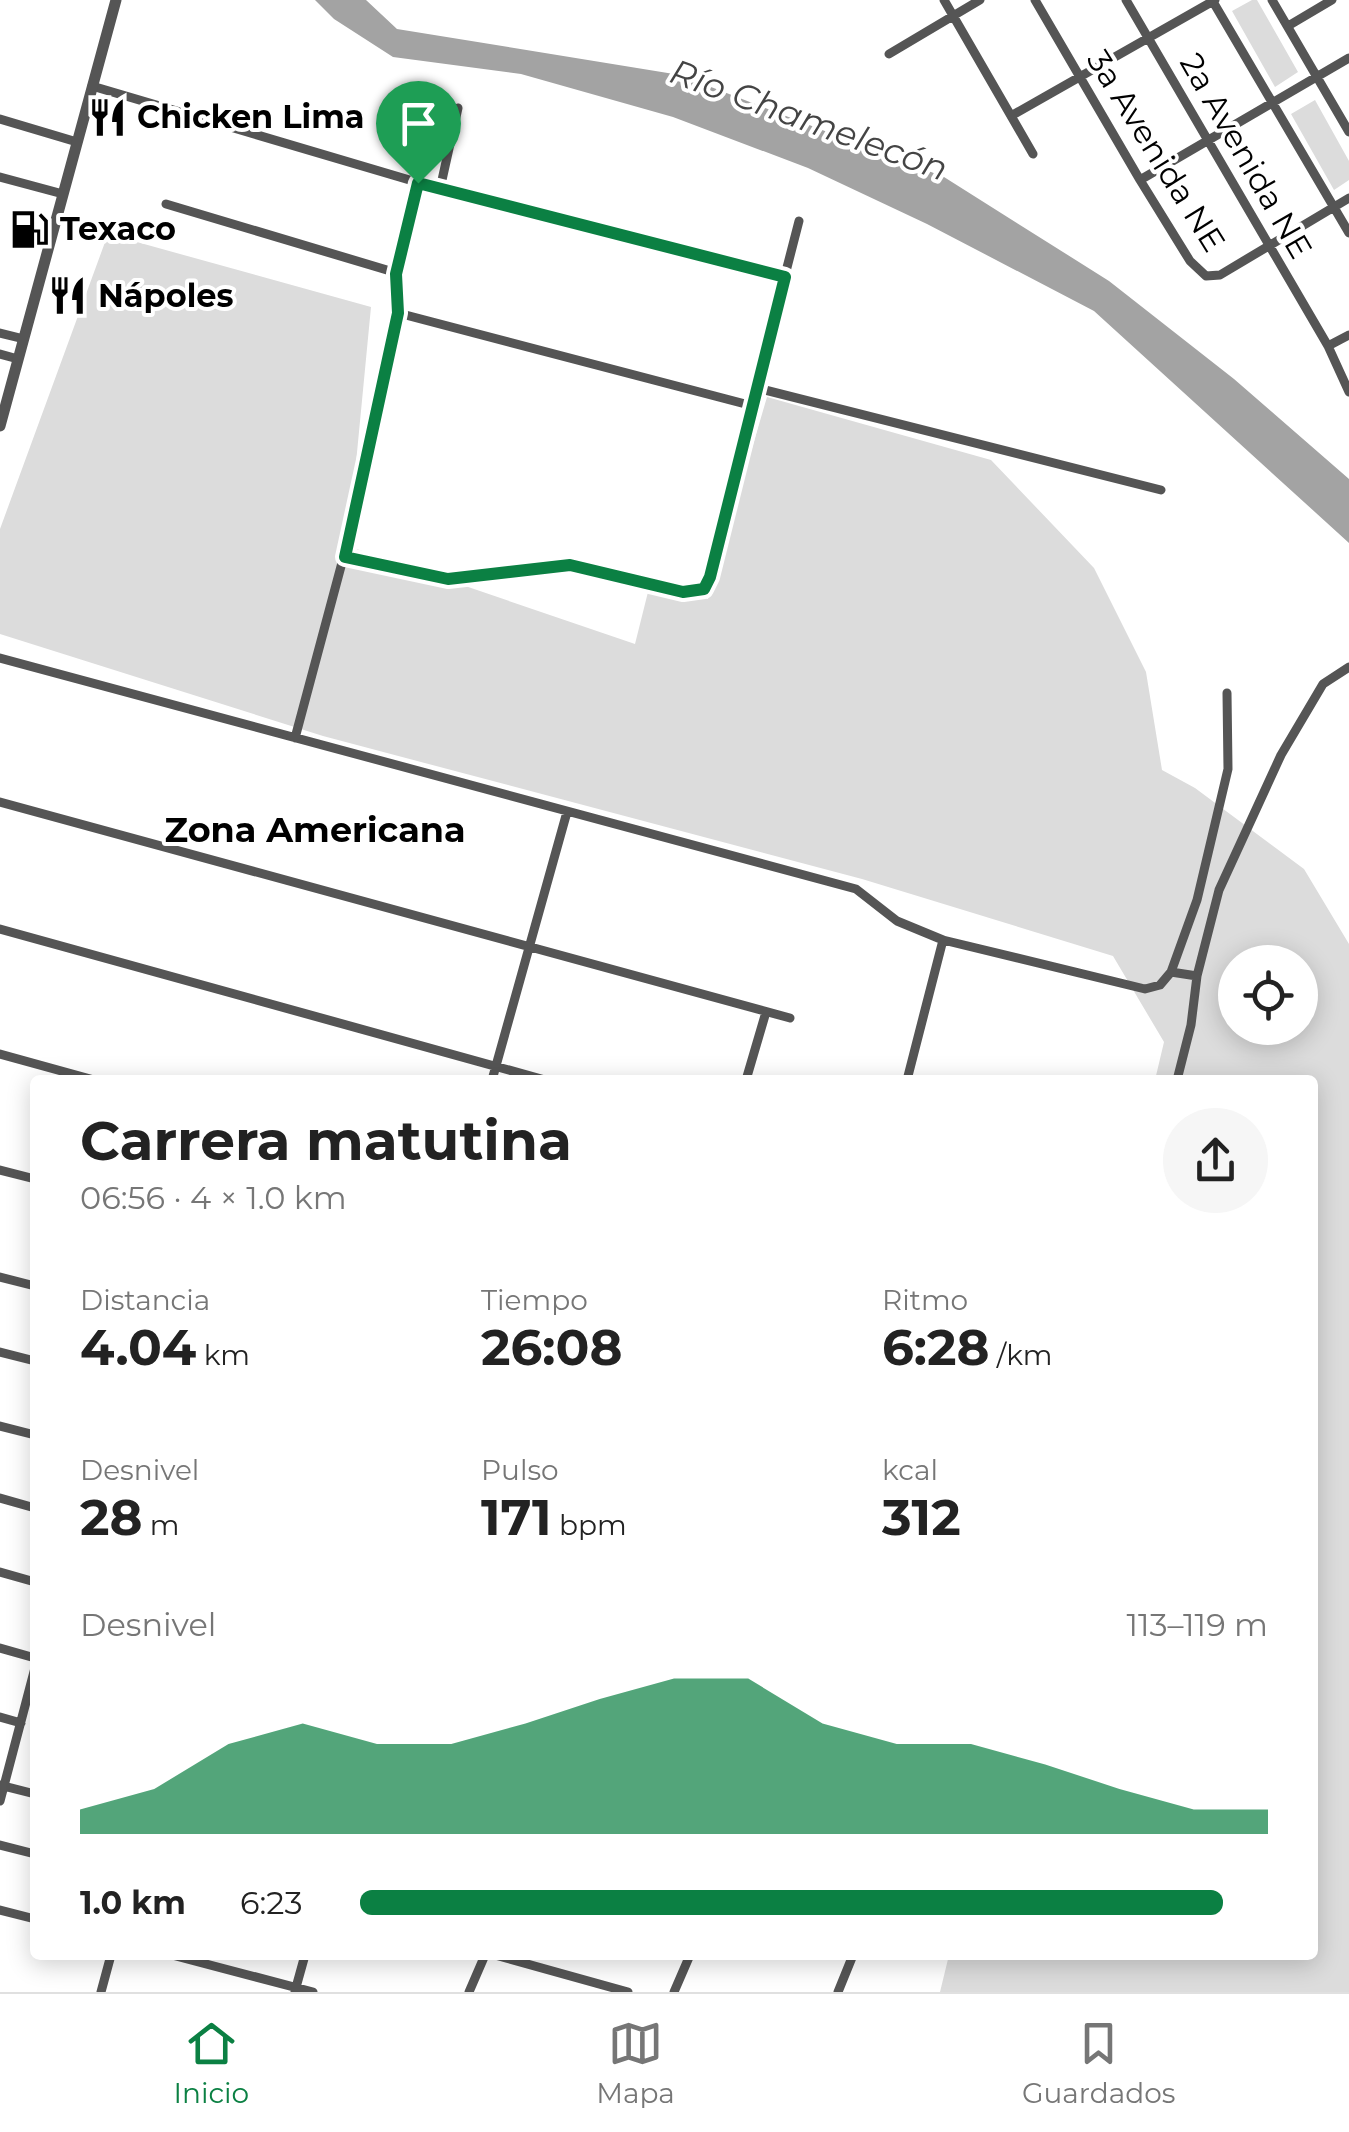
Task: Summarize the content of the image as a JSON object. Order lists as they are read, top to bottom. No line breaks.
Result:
{"streets":{"street":["3a Avenida NE","2a Avenida NE"]},"crossings":[["3a Avenida NE","2a Avenida NE"]],"districts":["Zona Americana"],"water":["Río Chamelecón"],"places":{"restaurant":["Chicken Lima","Nápoles"],"fuel station":["Texaco"]},"page":{"heading":["Carrera matutina","06:56 · 4 × 1.0 km"],"stats":[["Distancia","4.04 km"],["Tiempo","26:08"],["Ritmo","6:28 /km"],["Desnivel","28 m"],["Pulso","171 bpm"],["kcal","312"]],"chart":["Desnivel","113–119 m"],"list":[{"name":"1.0 km","note":"6:23"}],"tabs":["Inicio","Mapa","Guardados"]}}
